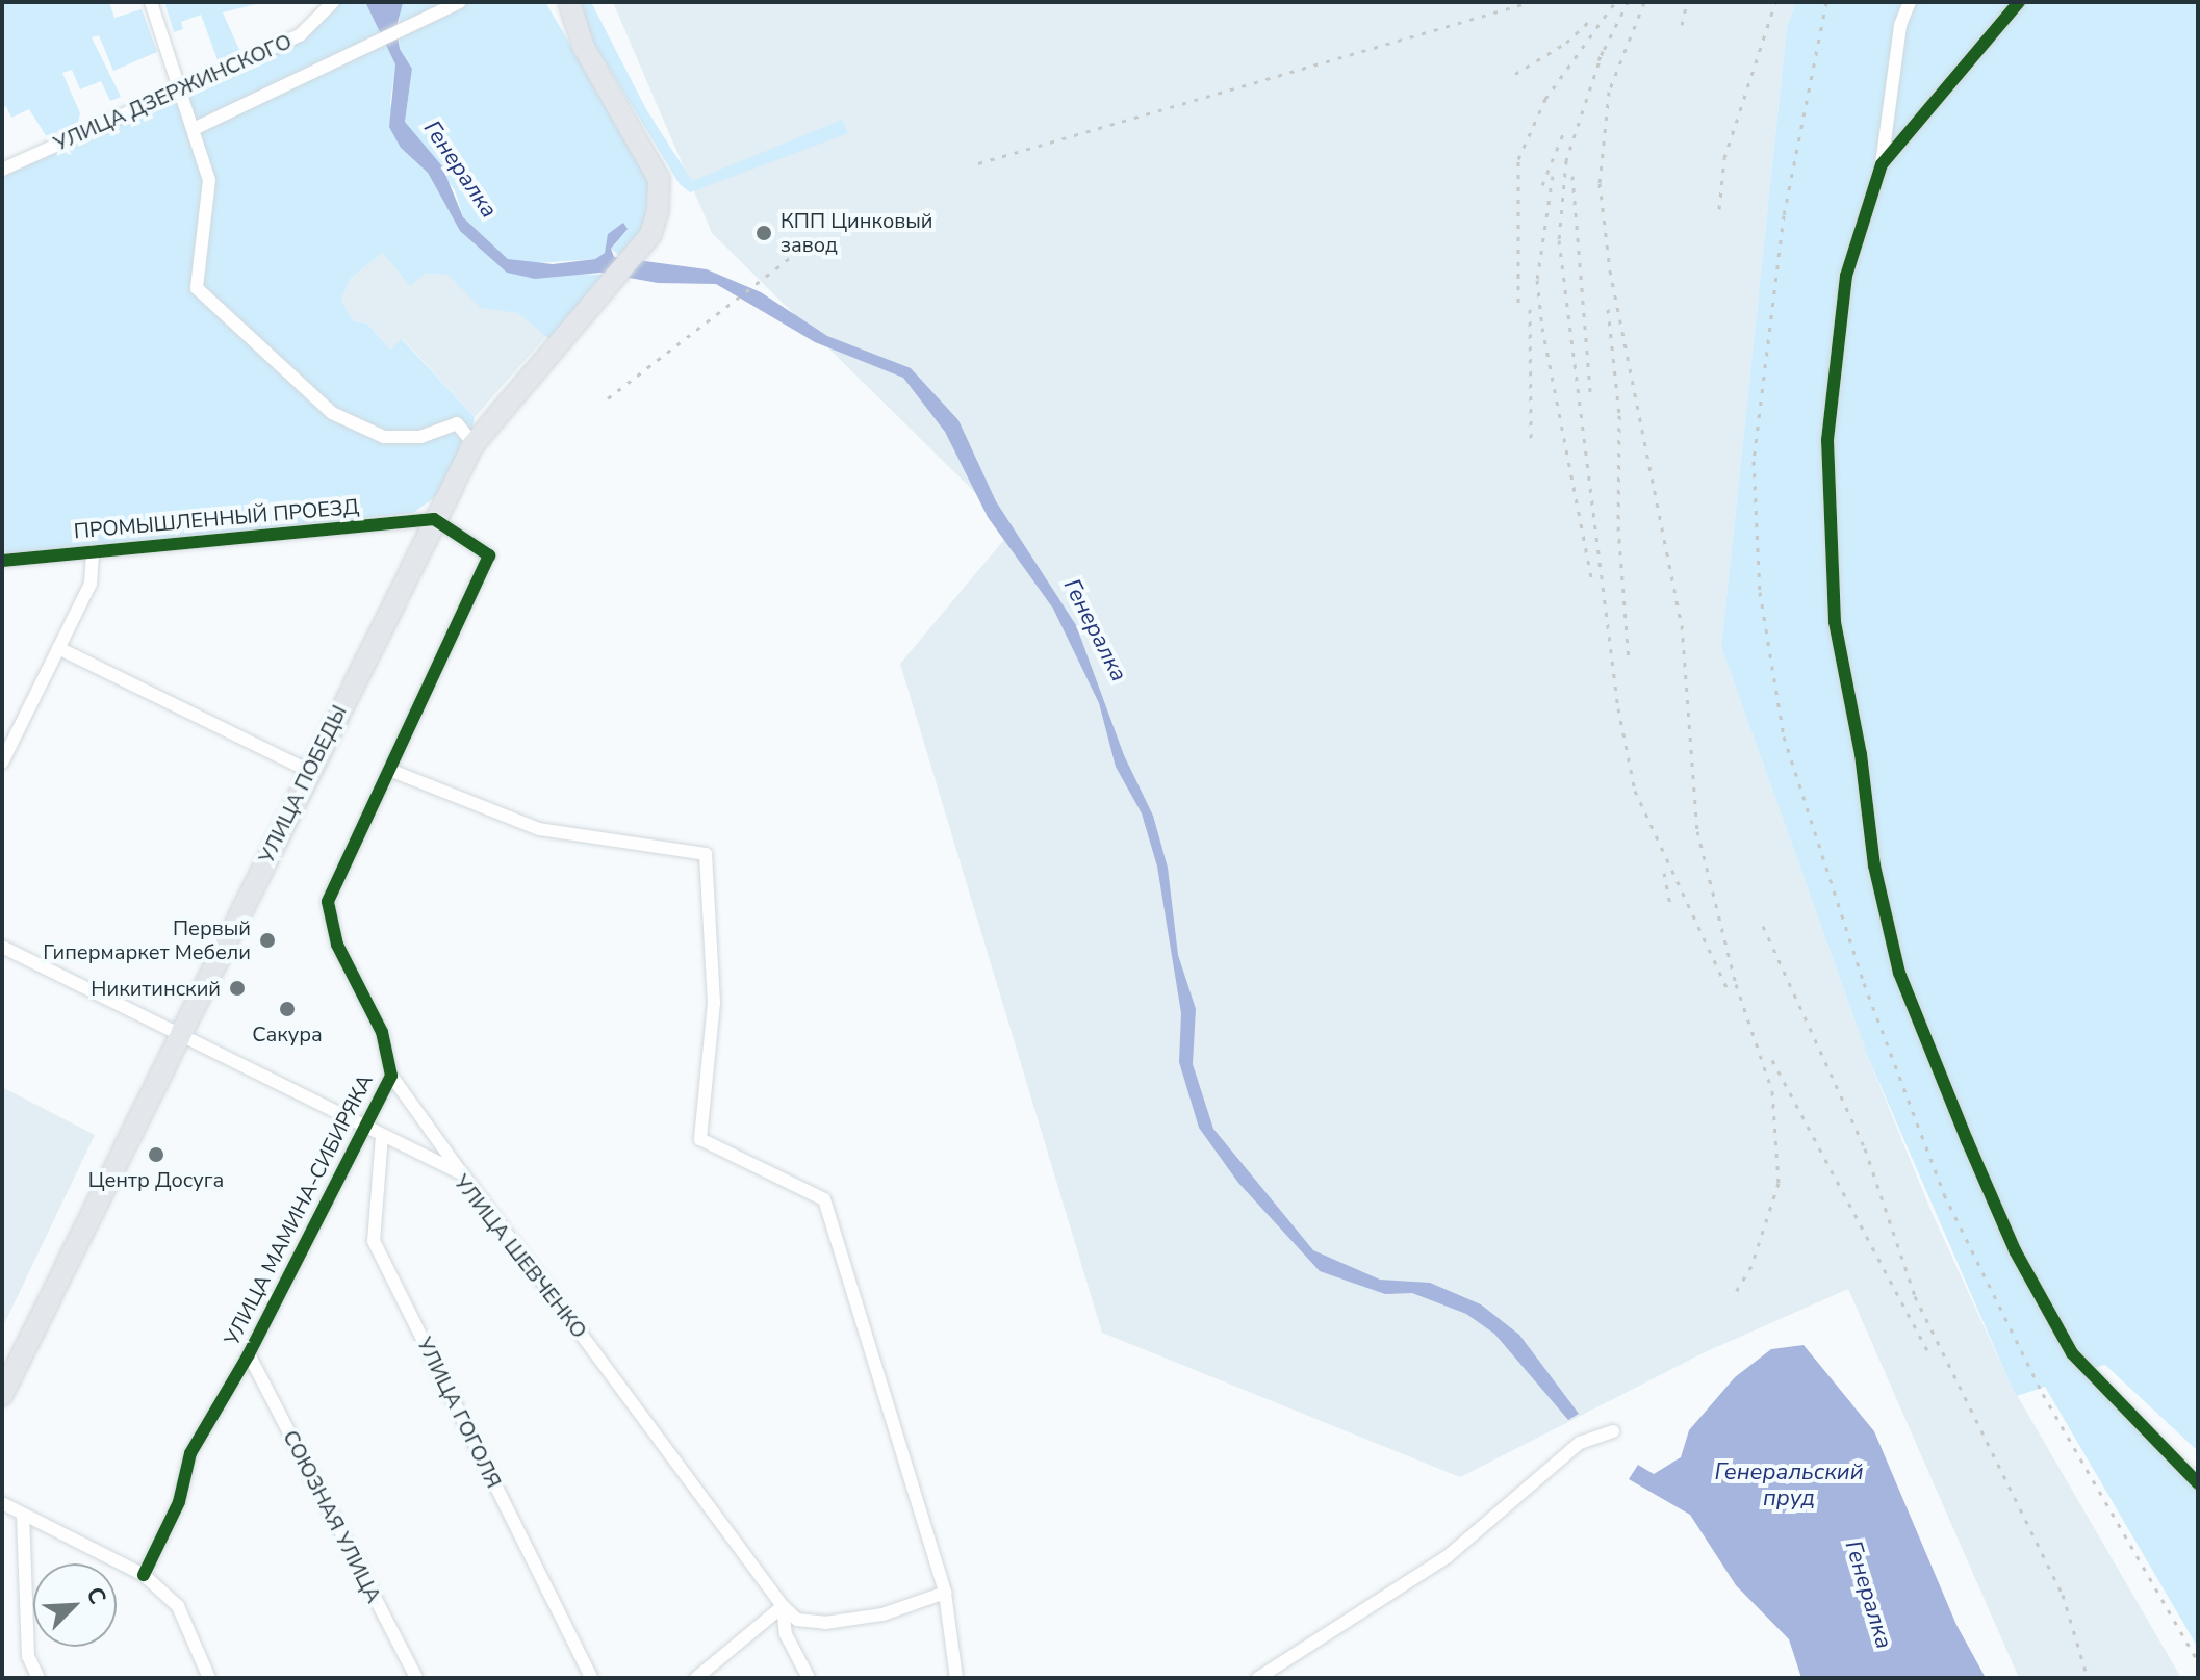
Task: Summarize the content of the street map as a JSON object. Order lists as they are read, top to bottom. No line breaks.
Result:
{"streets":{"main road":["УЛИЦА ПОБЕДЫ"],"street":["УЛИЦА ДЗЕРЖИНСКОГО","ПРОМЫШЛЕННЫЙ ПРОЕЗД","УЛИЦА МАМИНА-СИБИРЯКА","УЛИЦА ШЕВЧЕНКО","УЛИЦА ГОГОЛЯ","СОЮЗНАЯ УЛИЦА"]},"crossings":[["ПРОМЫШЛЕННЫЙ ПРОЕЗД","УЛИЦА ПОБЕДЫ"],["ПРОМЫШЛЕННЫЙ ПРОЕЗД","УЛИЦА МАМИНА-СИБИРЯКА"],["УЛИЦА ПОБЕДЫ","УЛИЦА МАМИНА-СИБИРЯКА"],["УЛИЦА ПОБЕДЫ","УЛИЦА ШЕВЧЕНКО"],["УЛИЦА МАМИНА-СИБИРЯКА","УЛИЦА ШЕВЧЕНКО"],["УЛИЦА МАМИНА-СИБИРЯКА","СОЮЗНАЯ УЛИЦА"],["УЛИЦА ШЕВЧЕНКО","УЛИЦА ГОГОЛЯ"]],"water":["Генералка","Генеральский пруд"],"places":["КПП Цинковый завод","Первый Гипермаркет Мебели","Никитинский","Сакура","Центр Досуга"],"north":"top right"}
